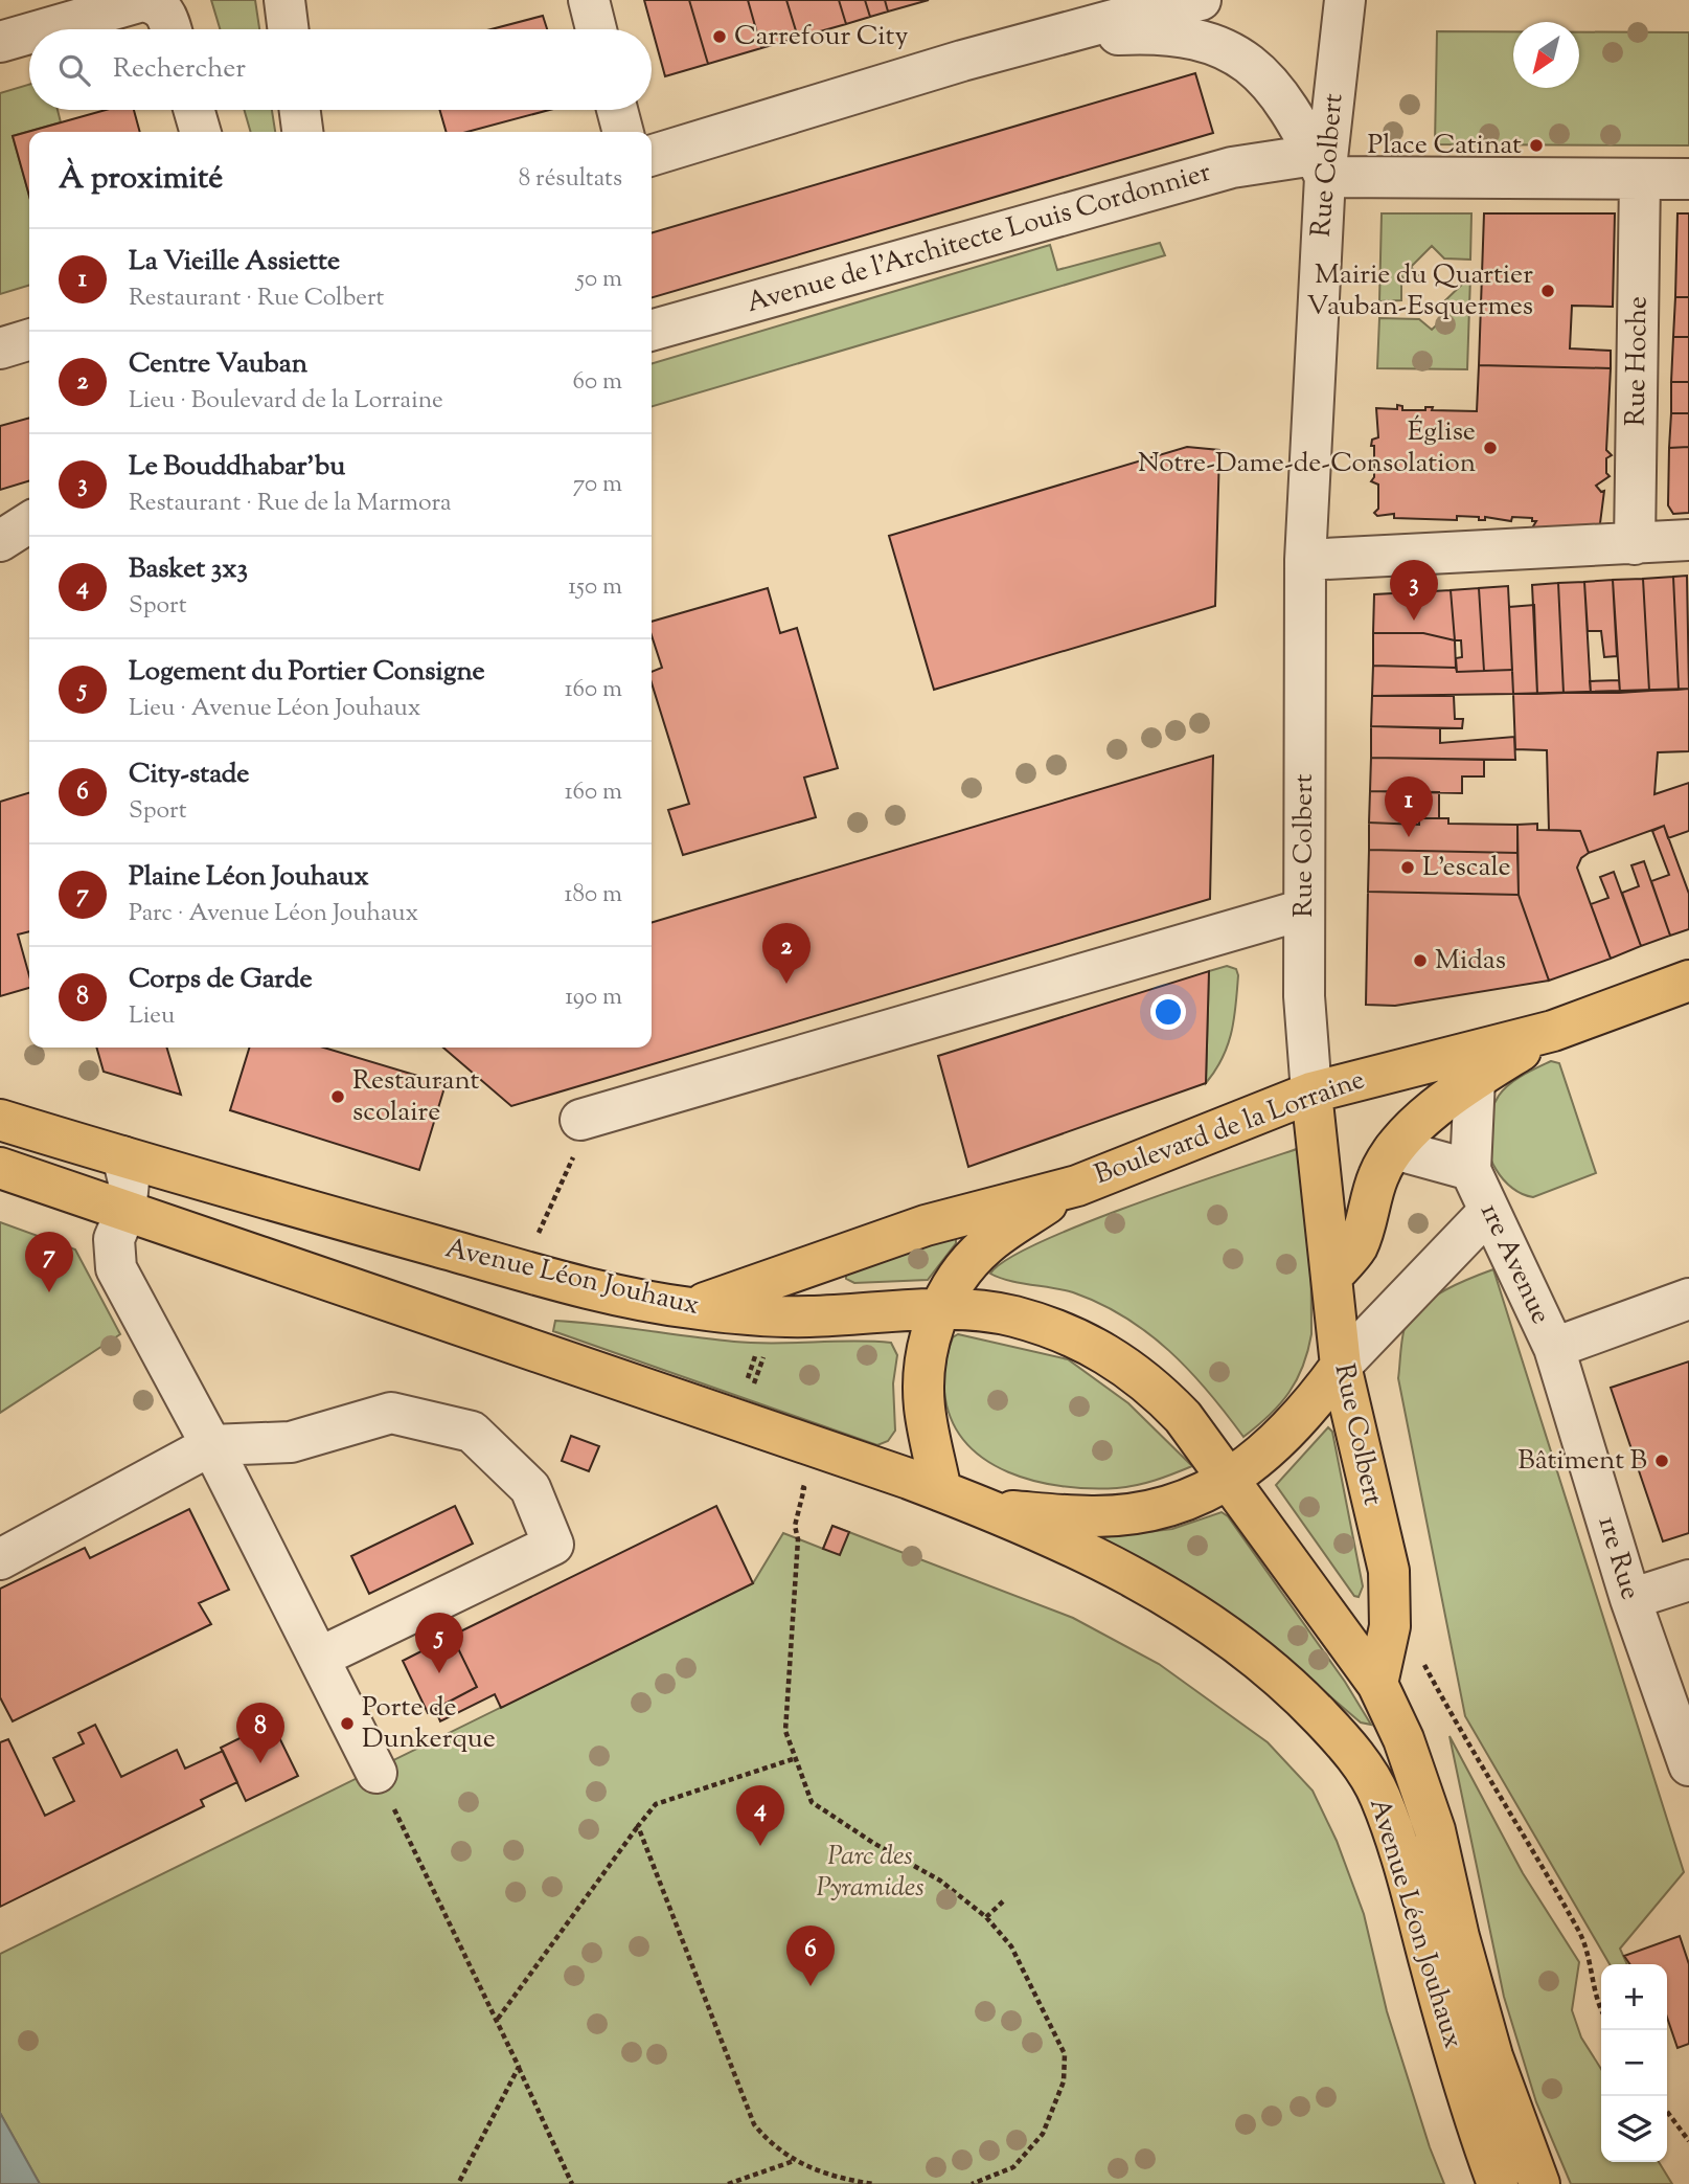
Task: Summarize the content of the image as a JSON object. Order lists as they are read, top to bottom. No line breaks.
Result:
{"streets":{"main road":["Rue Colbert","Boulevard de la Lorraine","Avenue Léon Jouhaux"],"street":["Avenue de l'Architecte Louis Cordonnier","Rue Hoche","1re Avenue","1re Rue"]},"crossings":[["Rue Colbert","Avenue de l'Architecte Louis Cordonnier"],["Rue Colbert","Boulevard de la Lorraine"],["Rue Colbert","Avenue Léon Jouhaux"],["Boulevard de la Lorraine","Avenue Léon Jouhaux"],["1re Avenue","1re Rue"]],"parks":["Parc des Pyramides"],"places":["Carrefour City","Place Catinat","Mairie du Quartier Vauban-Esquermes","Église Notre-Dame-de-Consolation","L'escale","Midas","Restaurant scolaire","Bâtiment B","Porte de Dunkerque"],"north":"bottom left","page":{"search":"Rechercher","heading":["À proximité","8 résultats"],"list":[{"mark":"1","name":"La Vieille Assiette","note":"Restaurant · Rue Colbert","value":"50 m"},{"mark":"2","name":"Centre Vauban","note":"Lieu · Boulevard de la Lorraine","value":"60 m"},{"mark":"3","name":"Le Bouddhabar'bu","note":"Restaurant · Rue de la Marmora","value":"70 m"},{"mark":"4","name":"Basket 3x3","note":"Sport","value":"150 m"},{"mark":"5","name":"Logement du Portier Consigne","note":"Lieu · Avenue Léon Jouhaux","value":"160 m"},{"mark":"6","name":"City-stade","note":"Sport","value":"160 m"},{"mark":"7","name":"Plaine Léon Jouhaux","note":"Parc · Avenue Léon Jouhaux","value":"180 m"},{"mark":"8","name":"Corps de Garde","note":"Lieu","value":"190 m"}],"pins":["3","1","2","7","5","8","4","6"],"map_buttons":["+","−"]}}
